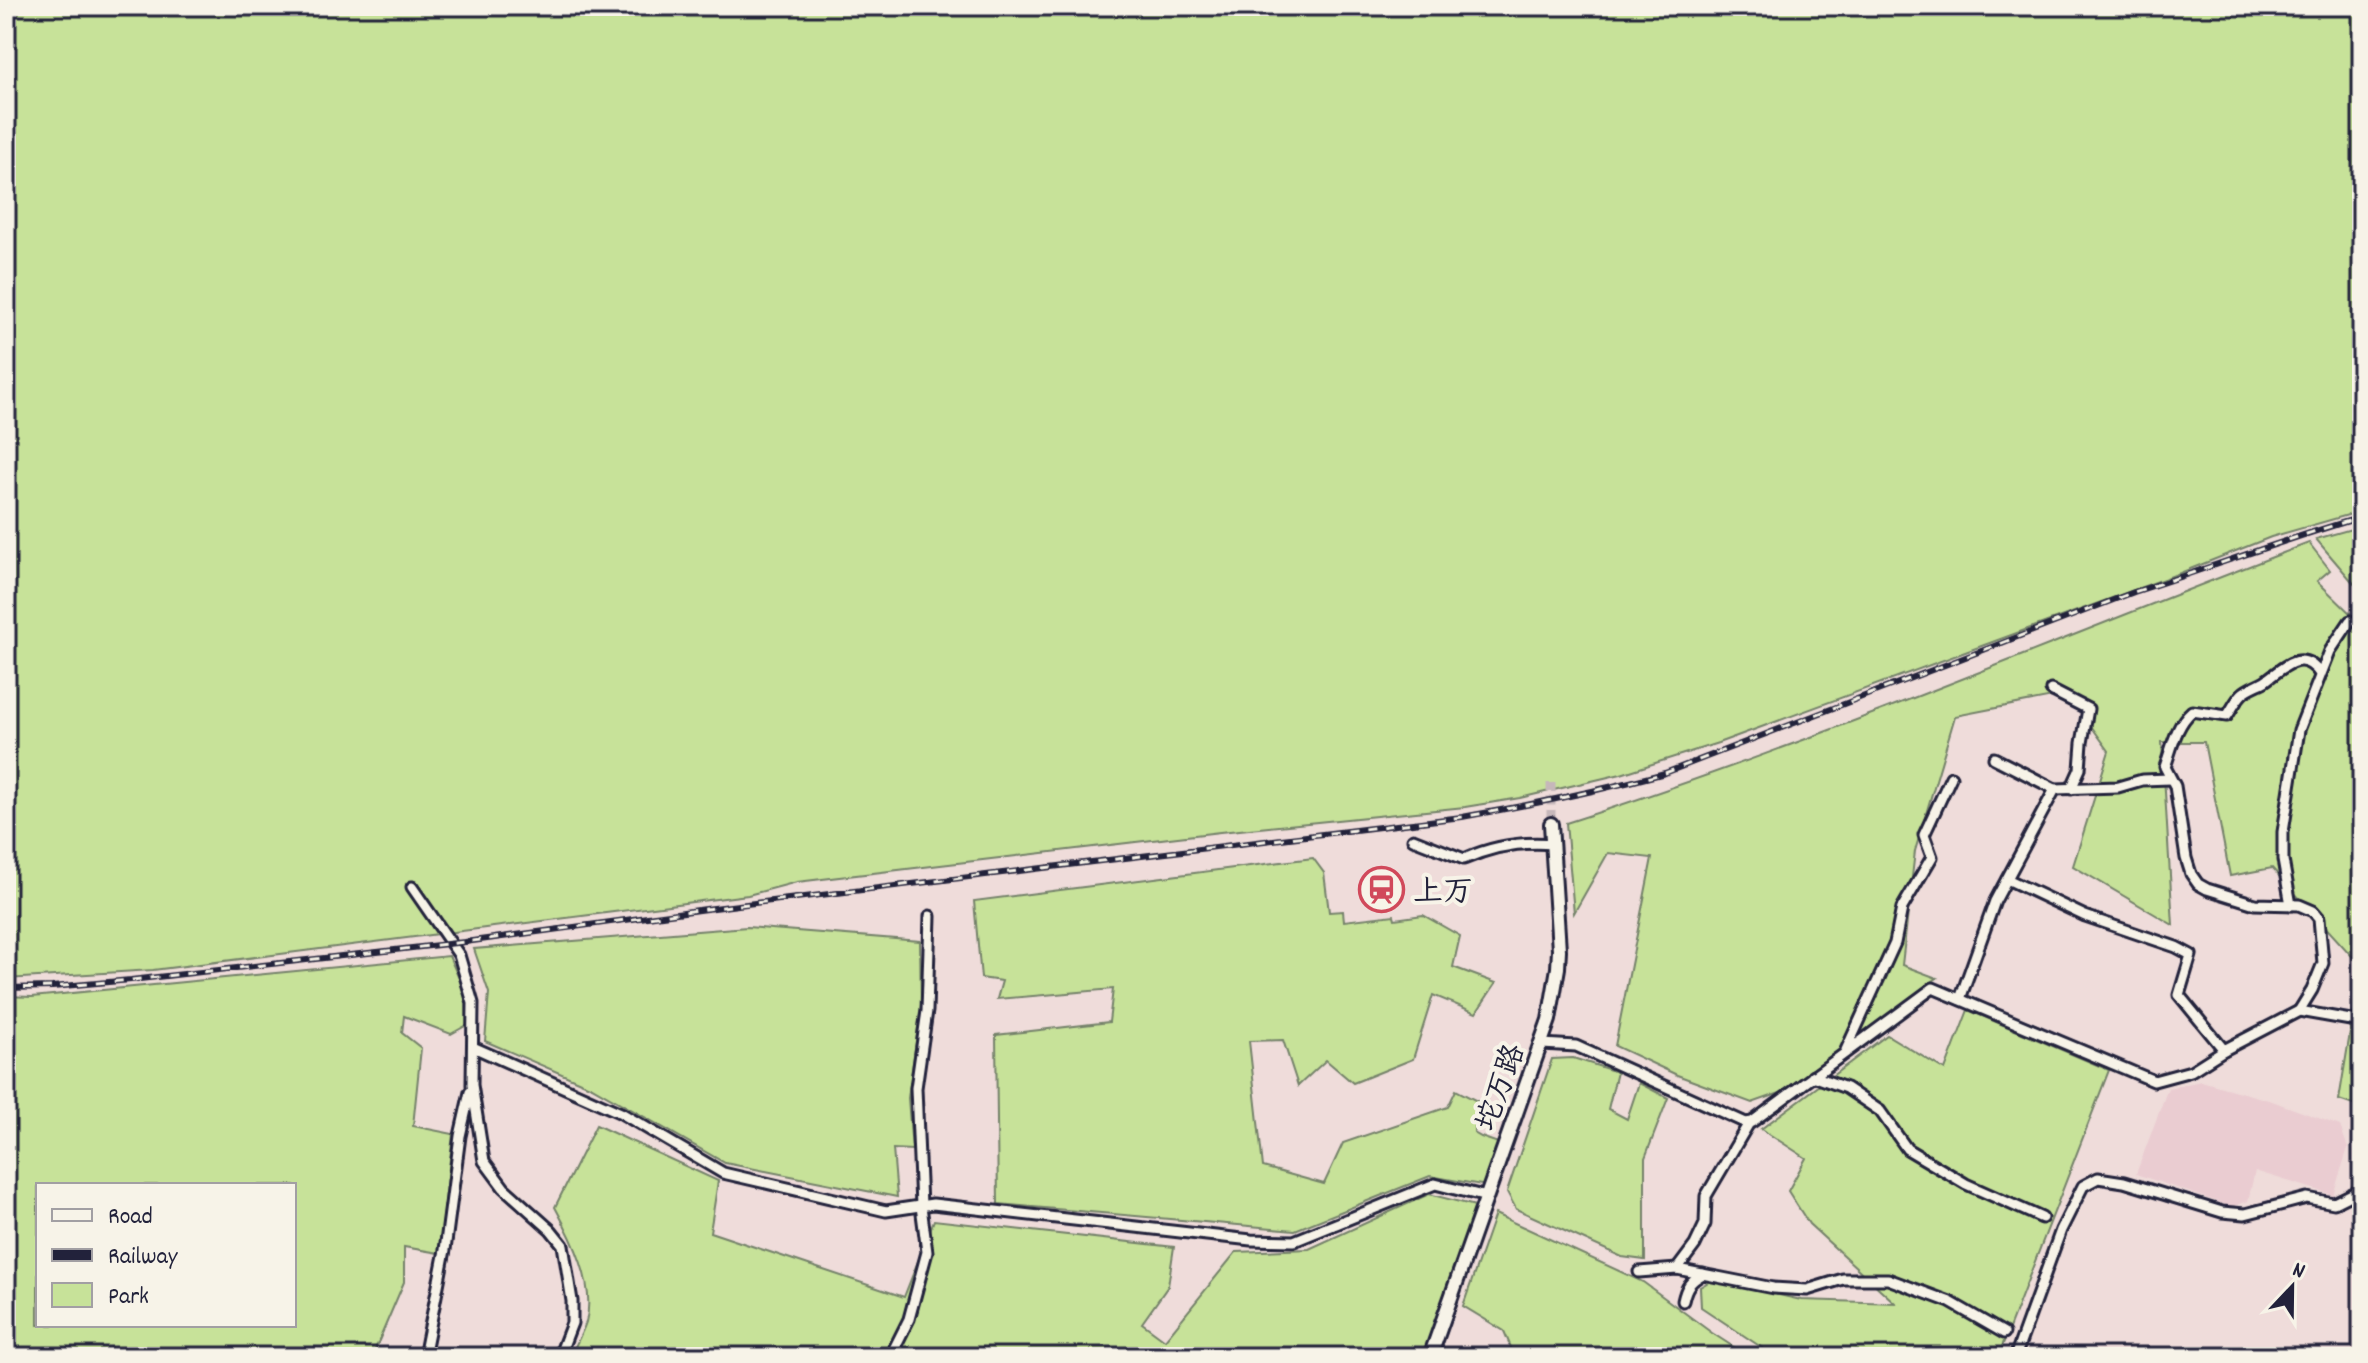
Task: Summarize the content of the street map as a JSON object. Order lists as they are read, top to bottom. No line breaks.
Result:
{"streets":{"main road":["坨万路"]},"places":{"station":["上万"]},"legend":["Road","Railway","Park"],"north":"top"}
